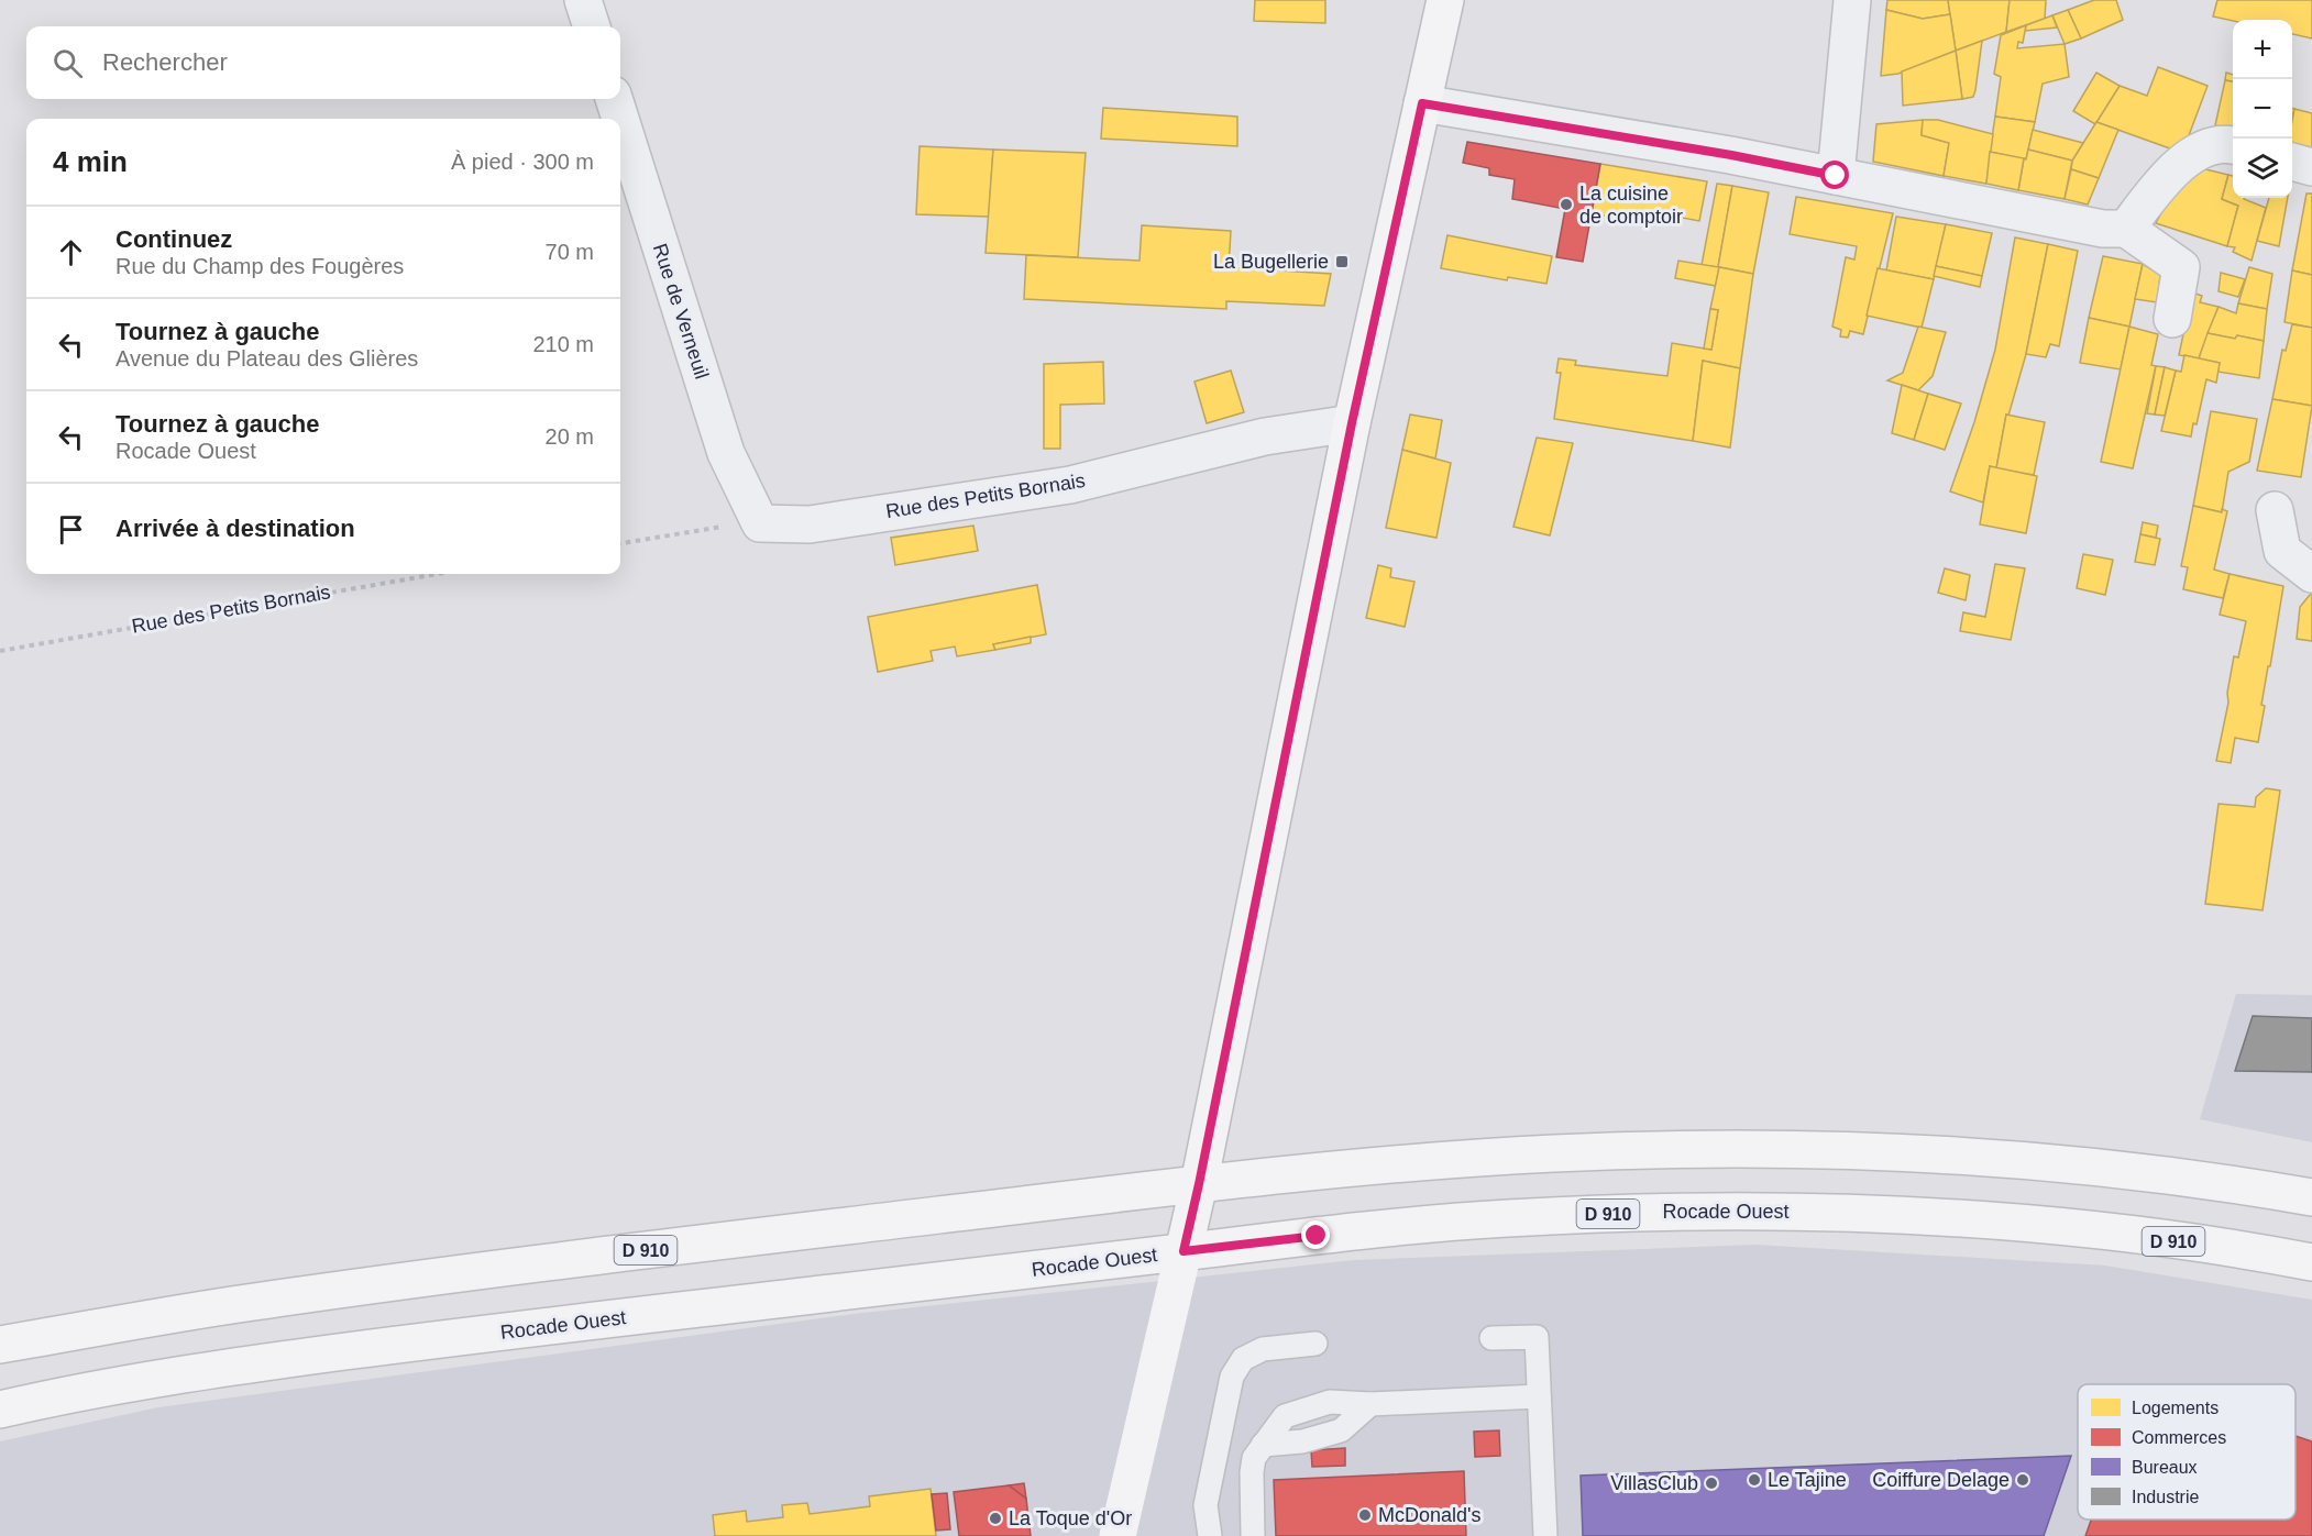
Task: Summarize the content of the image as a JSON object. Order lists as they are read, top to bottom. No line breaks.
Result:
{"streets":{"main road":["Rocade Ouest","D 910"],"street":["Rue de Verneuil","Rue des Petits Bornais"]},"crossings":[["Rue de Verneuil","Rue des Petits Bornais"]],"places":{"other":["La cuisine de comptoir","Le Tajine","Coiffure Delage","VillasClub","McDonald's","La Toque d'Or"],"transit":["La Bugellerie"]},"legend":["Logements","Commerces","Bureaux","Industrie"],"page":{"map_buttons":["+","−"],"search":"Rechercher","heading":["4 min","À pied · 300 m"],"list":[["Continuez","Rue du Champ des Fougères","70 m"],["Tournez à gauche","Avenue du Plateau des Glières","210 m"],["Tournez à gauche","Rocade Ouest","20 m"],"Arrivée à destination"]}}
